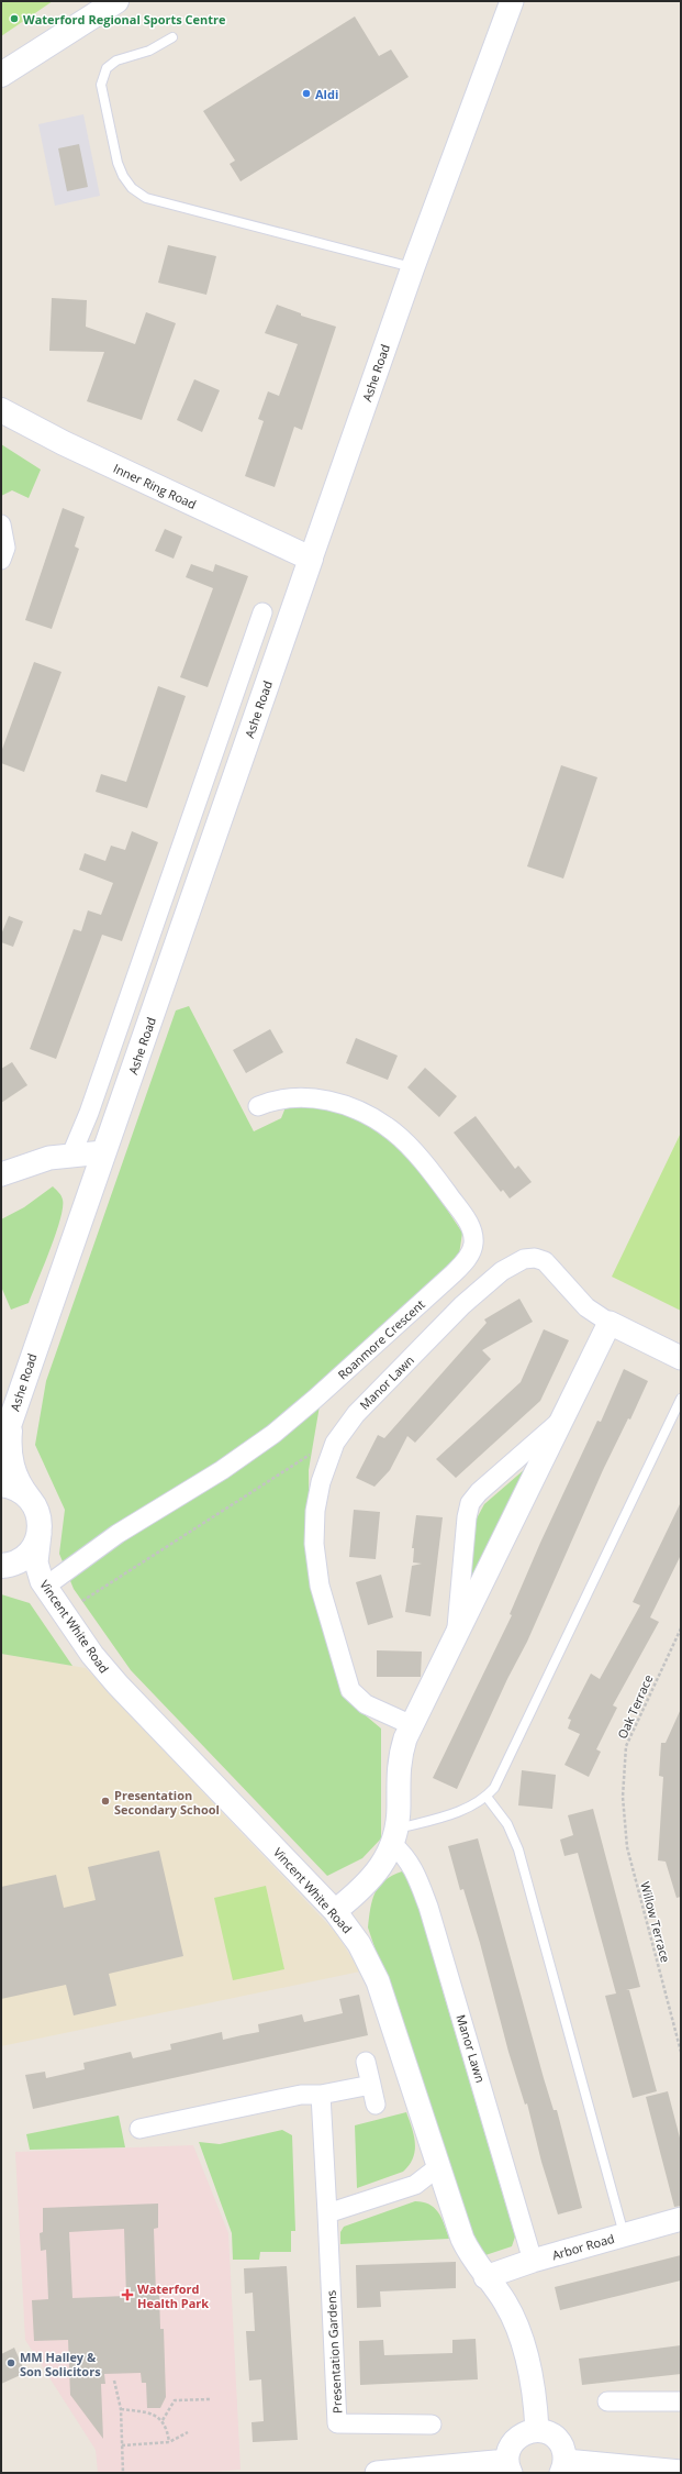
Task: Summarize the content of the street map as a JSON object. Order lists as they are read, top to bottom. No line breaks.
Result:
{"streets":{"main road":["Ashe Road","Inner Ring Road"],"street":["Roanmore Crescent","Manor Lawn","Vincent White Road","Arbor Road","Presentation Gardens"],"path":["Oak Terrace","Willow Terrace"]},"crossings":[["Ashe Road","Inner Ring Road"],["Ashe Road","Vincent White Road"],["Roanmore Crescent","Vincent White Road"],["Manor Lawn","Arbor Road"],["Vincent White Road","Arbor Road"],["Oak Terrace","Willow Terrace"]],"places":{"other":["Waterford Regional Sports Centre","Aldi","Presentation Secondary School","MM Halley & Son Solicitors"],"health":["Waterford Health Park"]}}
